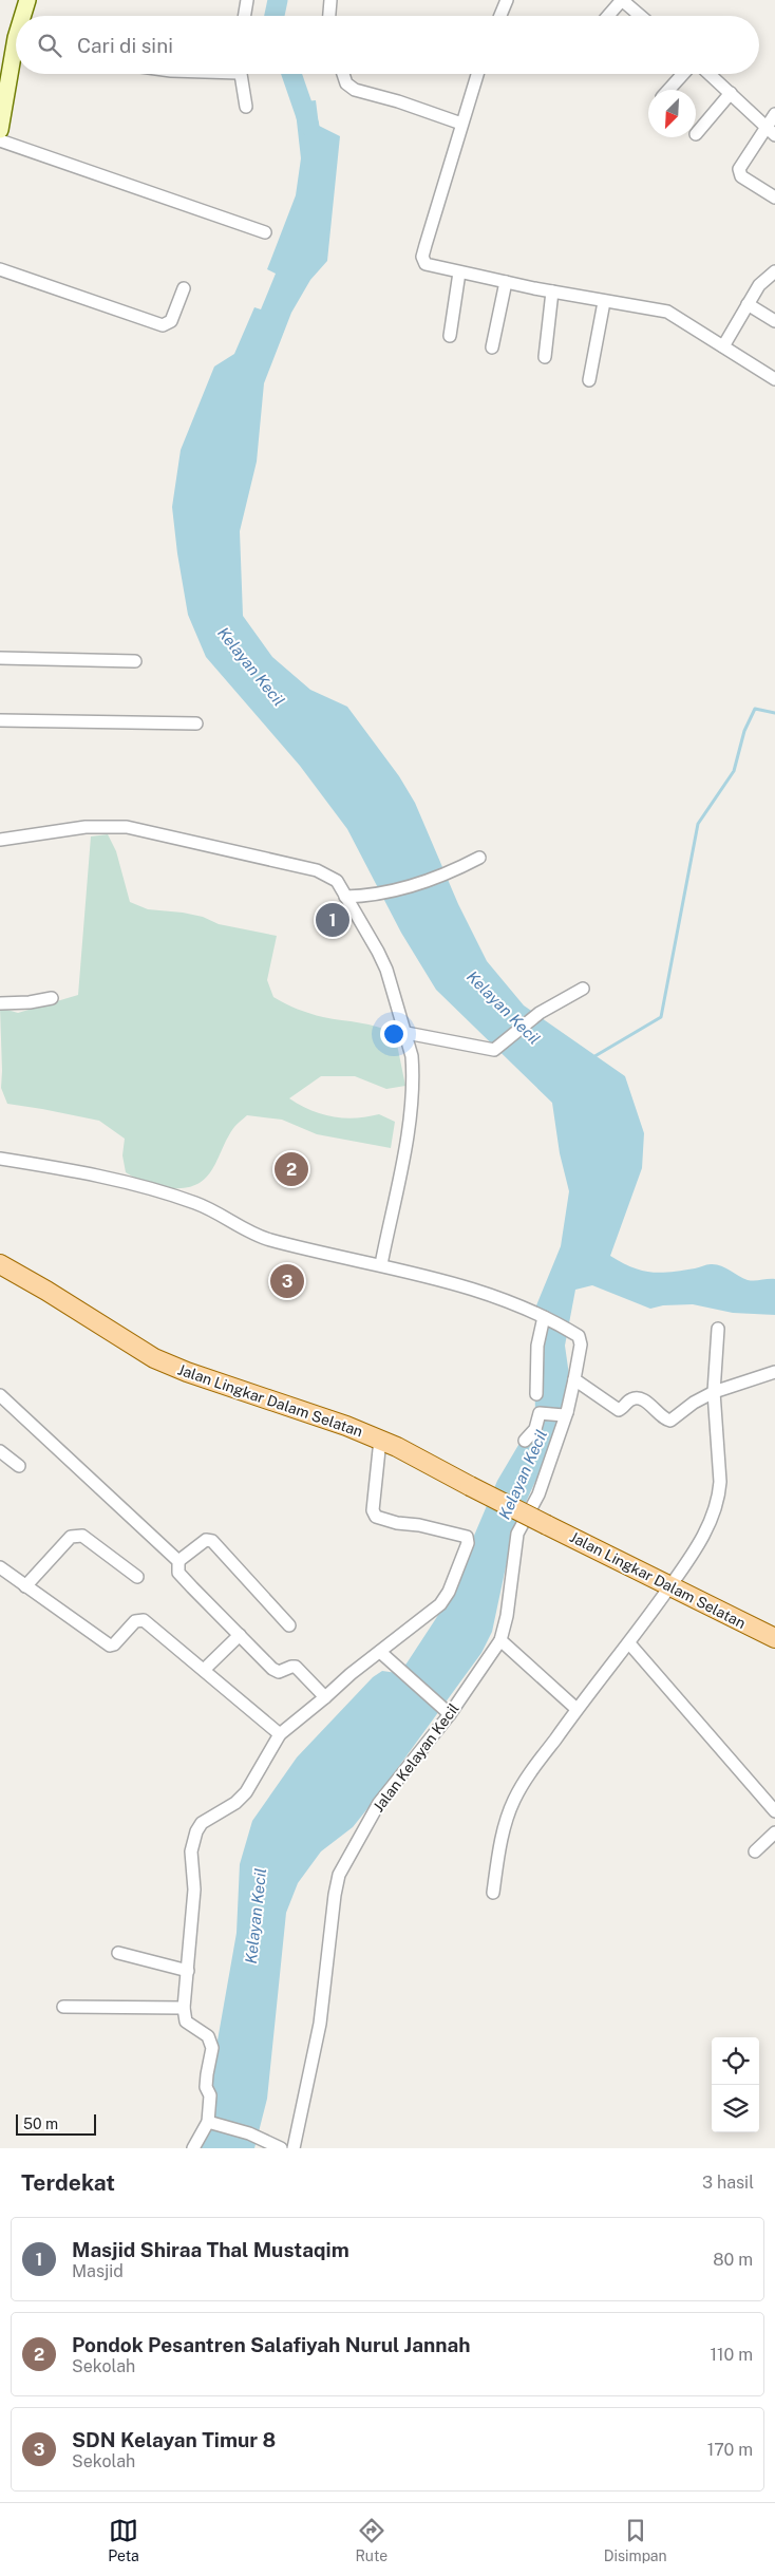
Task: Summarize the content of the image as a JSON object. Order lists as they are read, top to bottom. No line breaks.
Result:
{"streets":{"main road":["Jalan Lingkar Dalam Selatan"],"street":["Jalan Kelayan Kecil"]},"water":["Kelayan Kecil"],"scale_bar":"50 m","north":"bottom left","page":{"search":"Cari di sini","pins":["1","2","3"],"scale":"50 m","heading":["Terdekat","3 hasil"],"list":[{"mark":"1","name":"Masjid Shiraa Thal Mustaqim","note":"Masjid","value":"80 m"},{"mark":"2","name":"Pondok Pesantren Salafiyah Nurul Jannah","note":"Sekolah","value":"110 m"},{"mark":"3","name":"SDN Kelayan Timur 8","note":"Sekolah","value":"170 m"}],"nav":["Peta","Rute","Disimpan"]}}
